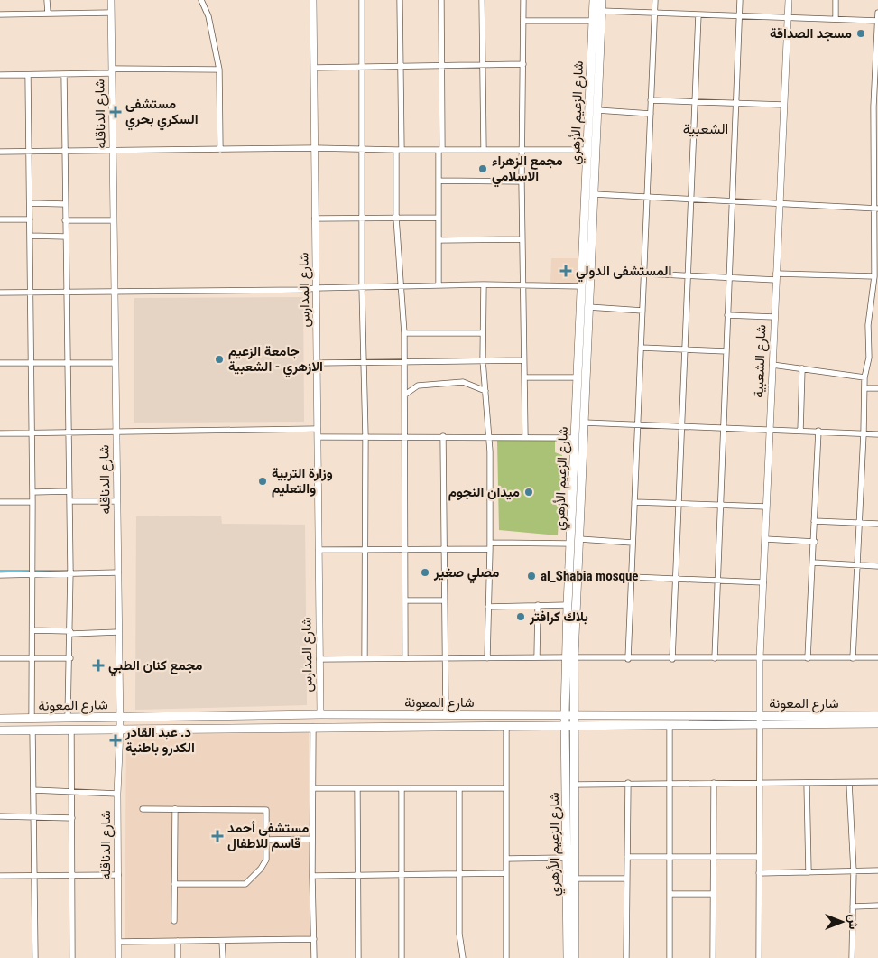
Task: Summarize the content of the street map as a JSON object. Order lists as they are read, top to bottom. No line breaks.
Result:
{"streets":{"main road":["شارع الزعيم الأزهري","شارع المعونة"],"street":["شارع الدناقله","شارع المدارس","شارع الشعبية"]},"crossings":[["شارع الزعيم الأزهري","شارع المعونة"],["شارع الدناقله","شارع المعونة"],["شارع المدارس","شارع المعونة"],["شارع الشعبية","شارع المعونة"]],"districts":["الشعبية"],"places":{"other":["مسجد الصداقة","مجمع الزهراء الاسلامي","جامعة الزعيم الازهري - الشعبية","وزارة التربية والتعليم","ميدان النجوم","مصلي صغير","al_Shabia mosque","بلاك كرافتر"],"health":["مستشفى السكري بحري","المستشفى الدولي","مجمع كنان الطبي","د. عبد القادر الكدرو باطنية","مستشفى أحمد قاسم للاطفال"]},"north":"right"}
